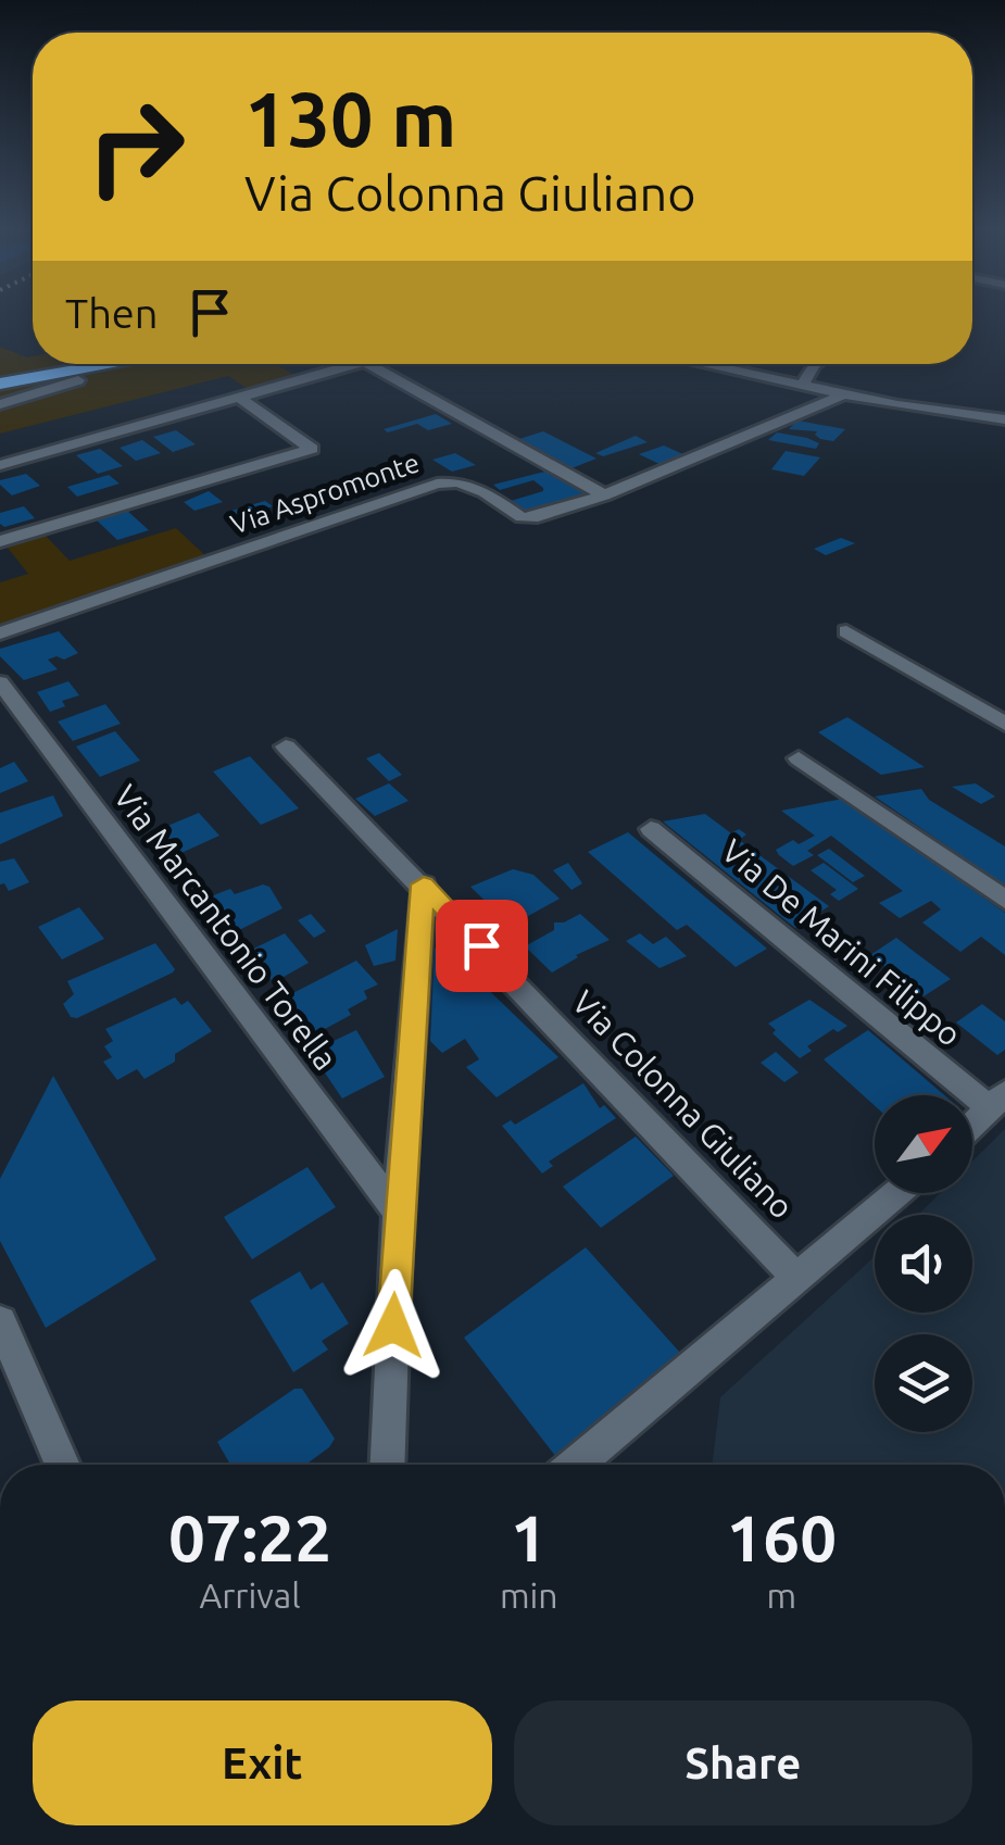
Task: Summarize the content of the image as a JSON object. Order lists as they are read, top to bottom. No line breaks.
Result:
{"streets":{"street":["Via Aspromonte","Via Marcantonio Torella","Via De Marini Filippo","Via Colonna Giuliano"]},"north":"top right","page":{"turn":["130 m","Via Colonna Giuliano"],"then":"Then","eta":["07:22","Arrival","1","min","160","m"],"buttons":["Exit","Share"]}}
